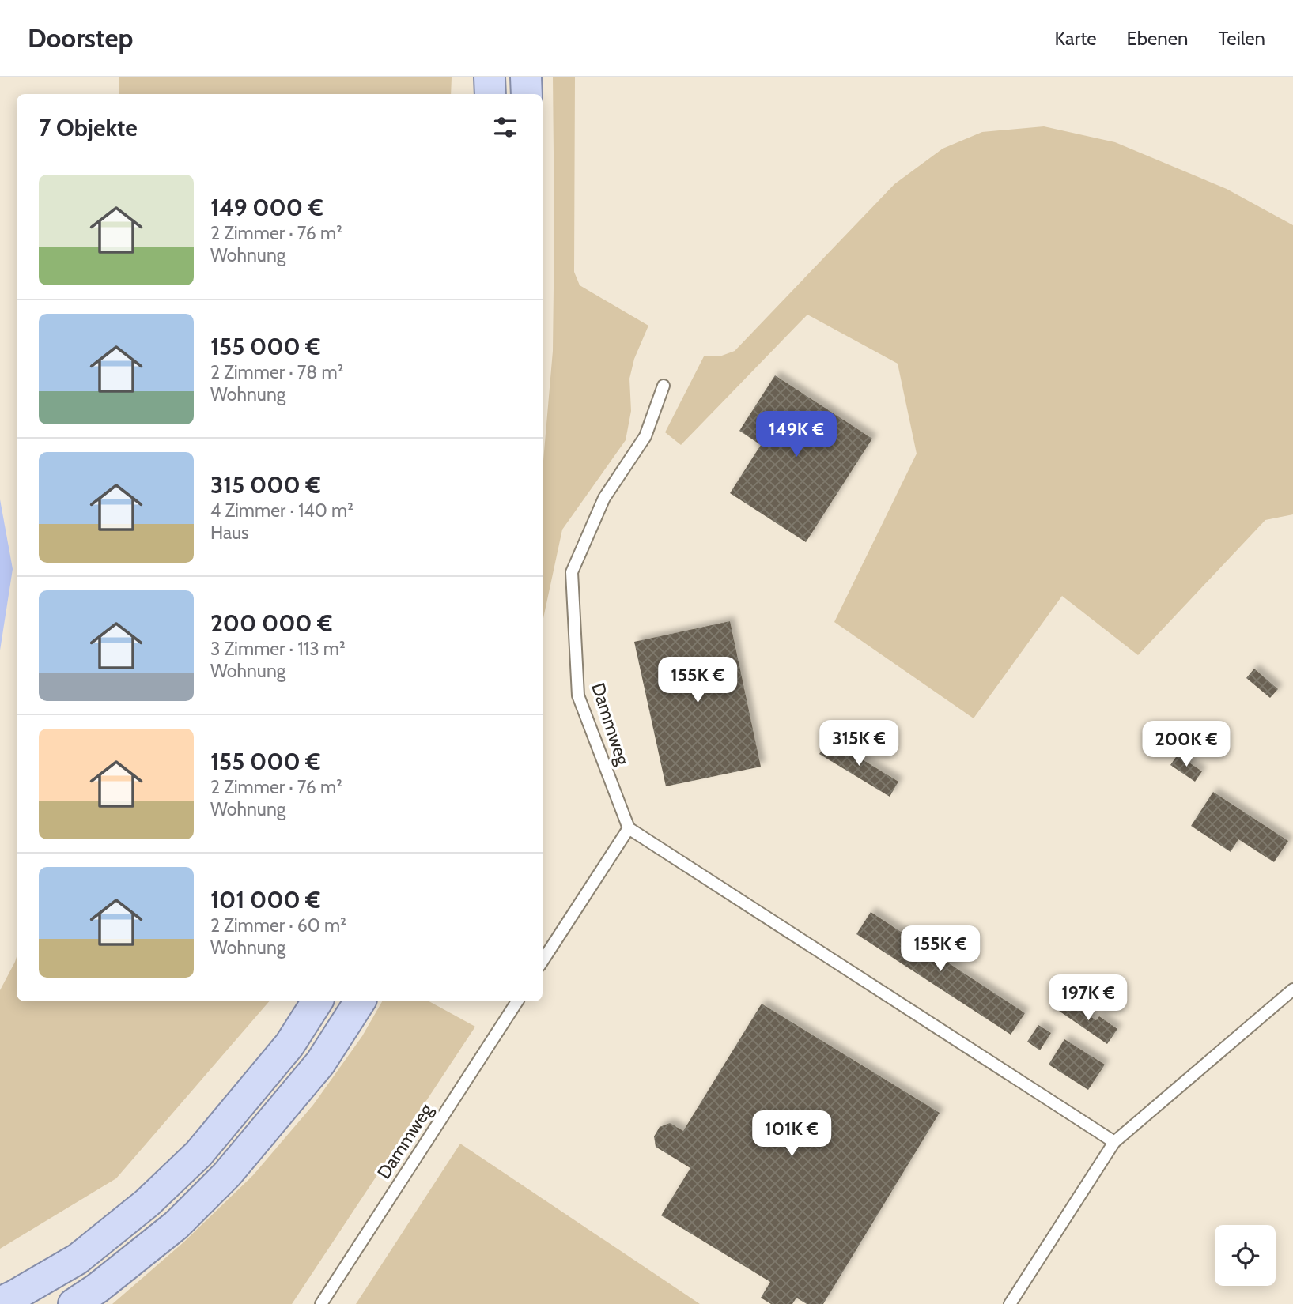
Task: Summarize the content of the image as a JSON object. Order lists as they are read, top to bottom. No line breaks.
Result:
{"streets":{"lane":["Dammweg"]},"page":{"header":"Doorstep","nav":["Karte","Ebenen","Teilen"],"heading":"7 Objekte","list":[{"name":"149 000 €","note":"2 Zimmer · 76 m² · Wohnung"},{"name":"155 000 €","note":"2 Zimmer · 78 m² · Wohnung"},{"name":"315 000 €","note":"4 Zimmer · 140 m² · Haus"},{"name":"200 000 €","note":"3 Zimmer · 113 m² · Wohnung"},{"name":"155 000 €","note":"2 Zimmer · 76 m² · Wohnung"},{"name":"101 000 €","note":"2 Zimmer · 60 m² · Wohnung"}],"price":["149K €","155K €","315K €","200K €","155K €","197K €","101K €"]}}
